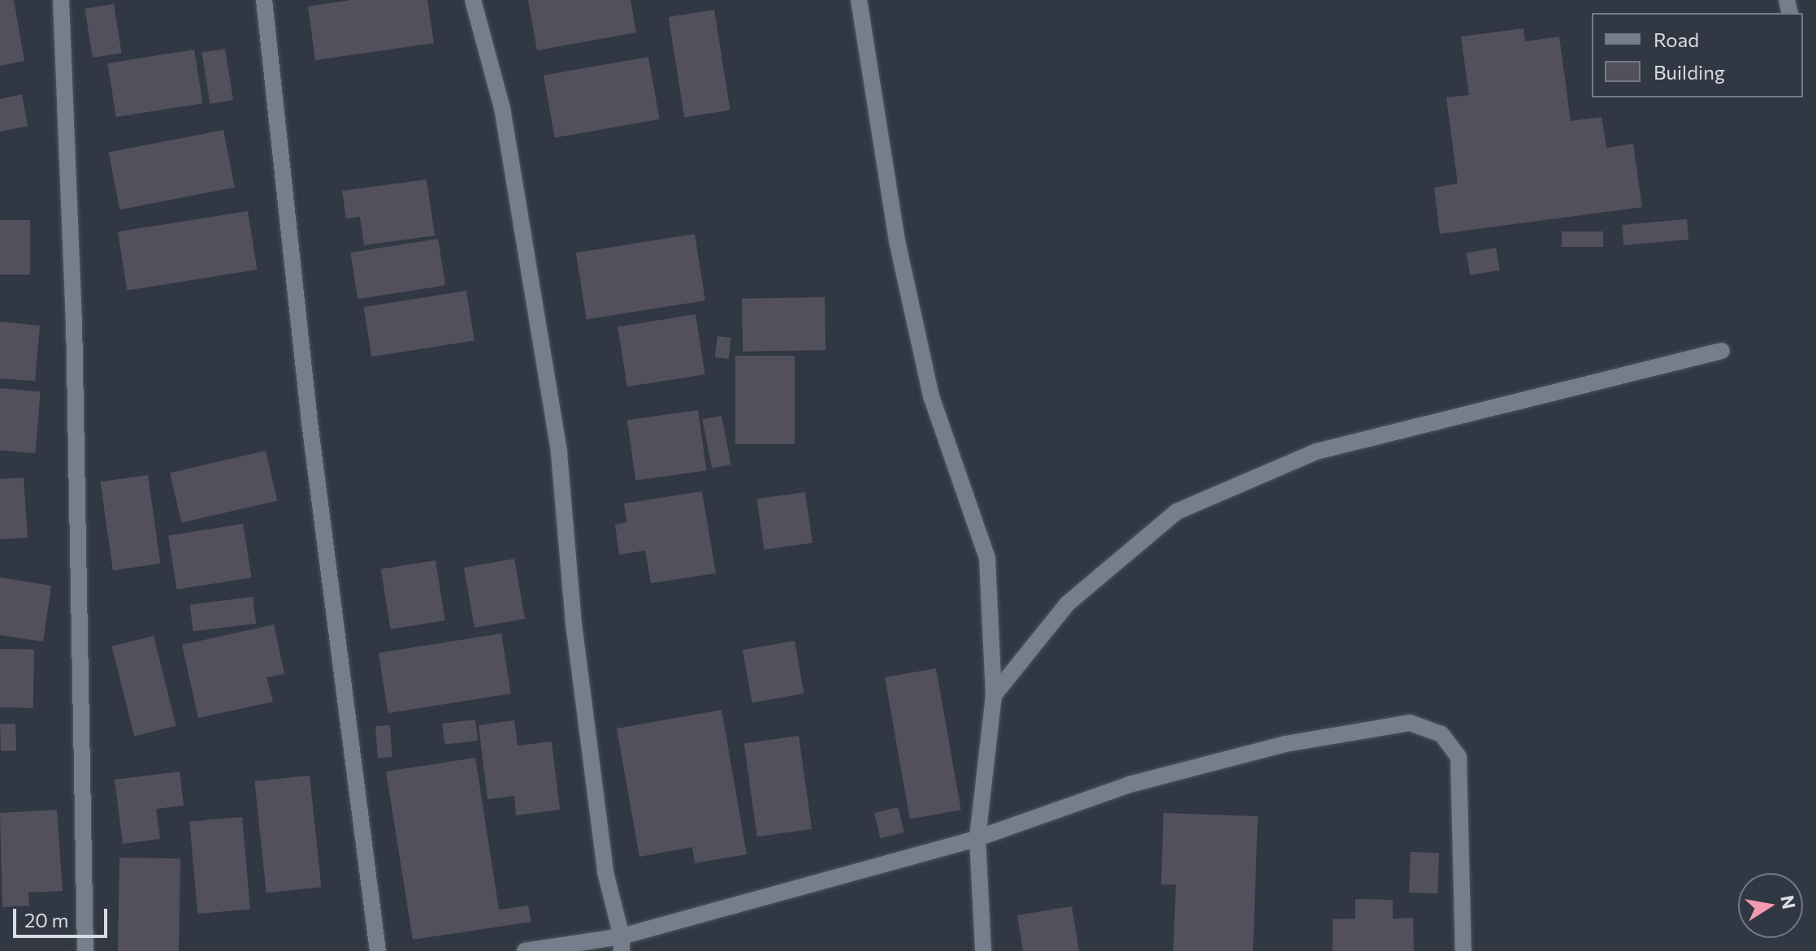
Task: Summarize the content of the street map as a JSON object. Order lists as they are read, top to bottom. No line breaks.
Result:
{"legend":["Road","Building"],"scale_bar":"20 m","north":"right"}
